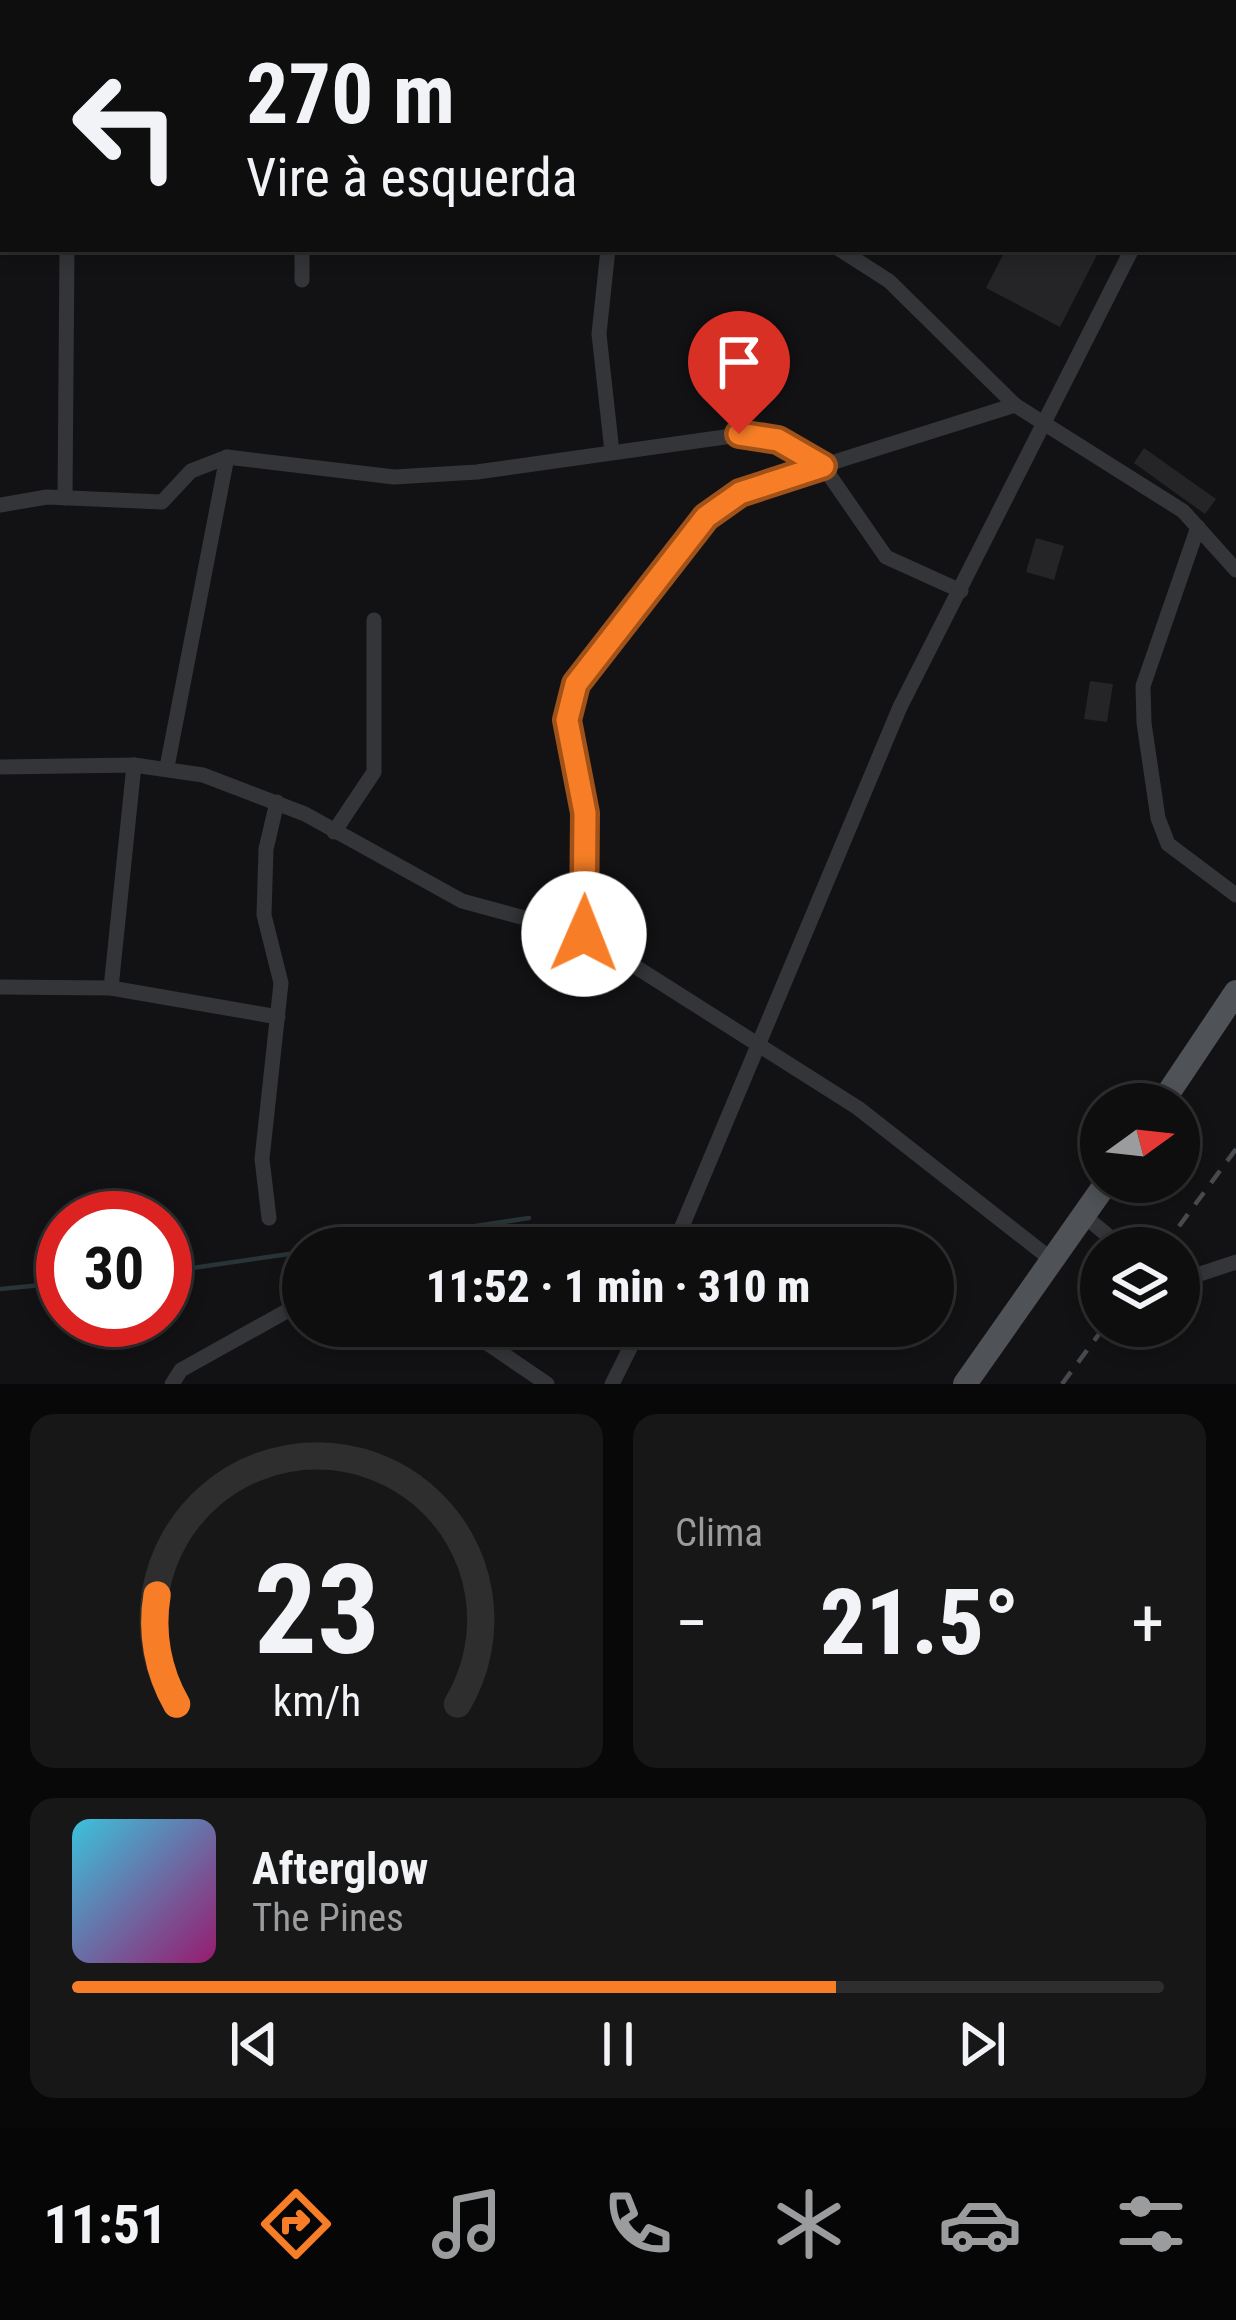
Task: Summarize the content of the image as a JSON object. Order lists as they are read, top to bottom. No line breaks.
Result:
{"north":"right","page":{"turn":["270 m","Vire à esquerda"],"limit":"30","trip":"11:52 · 1 min · 310 m","tile":"Clima","heat":["−","21.5°","+"],"song":["Afterglow","The Pines"],"tabs":"11:51","gauge":["23","km/h"]}}
